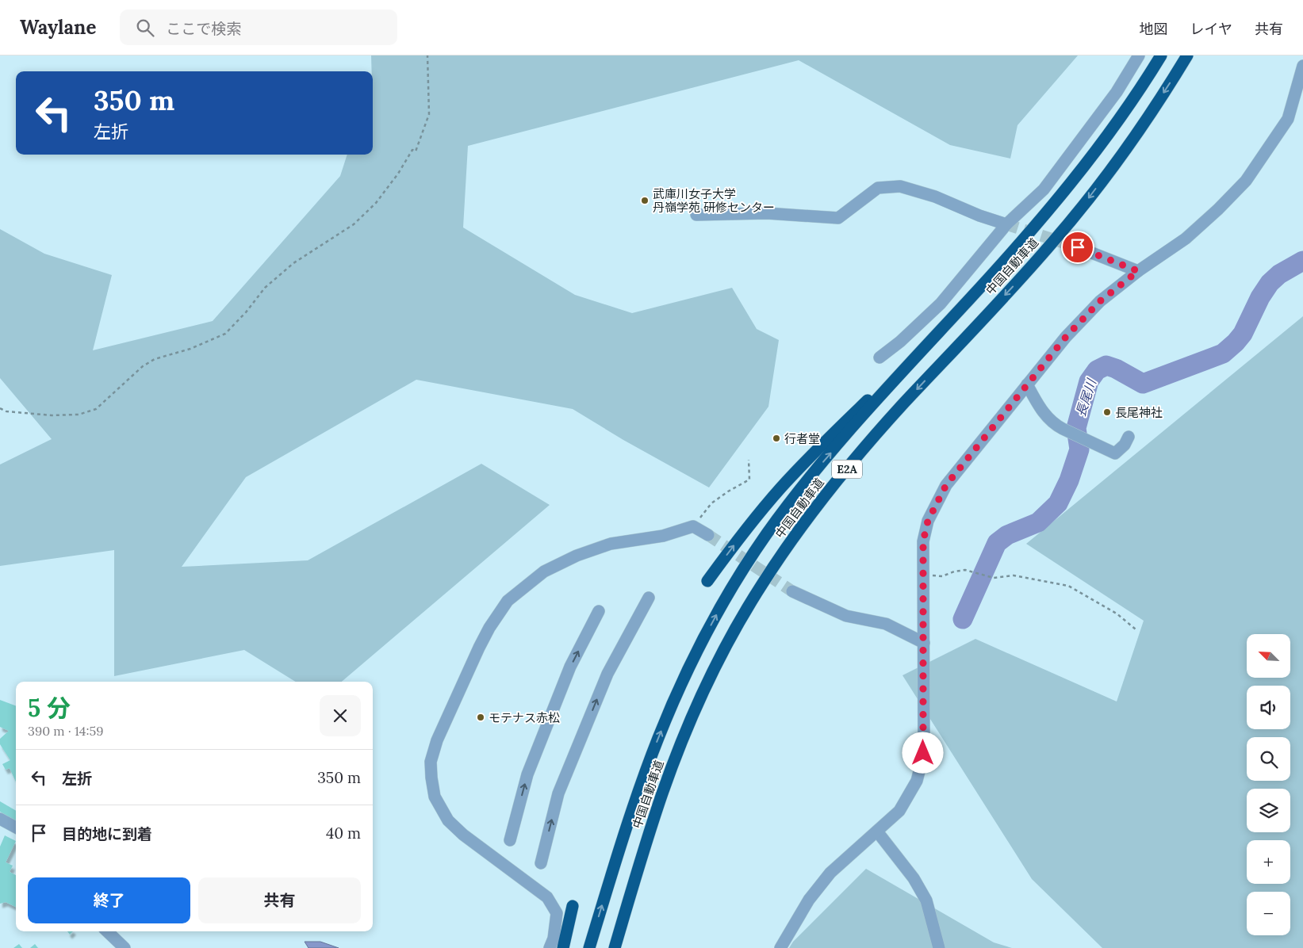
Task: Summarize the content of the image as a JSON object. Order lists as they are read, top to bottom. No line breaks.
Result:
{"streets":{"highway":["中国自動車道","E2A"]},"water":["長尾川"],"places":["武庫川女子大学 丹嶺学苑 研修センター","長尾神社","行者堂","モテナス赤松"],"north":"top left","page":{"header":"Waylane","search":"ここで検索","nav":["地図","レイヤ","共有"],"turn":["350 m","左折"],"map_buttons":["+","−"],"heading":["5 分","390 m · 14:59"],"list":[{"name":"左折","value":"350 m"},{"name":"目的地に到着","value":"40 m"}],"buttons":["終了","共有"]}}
